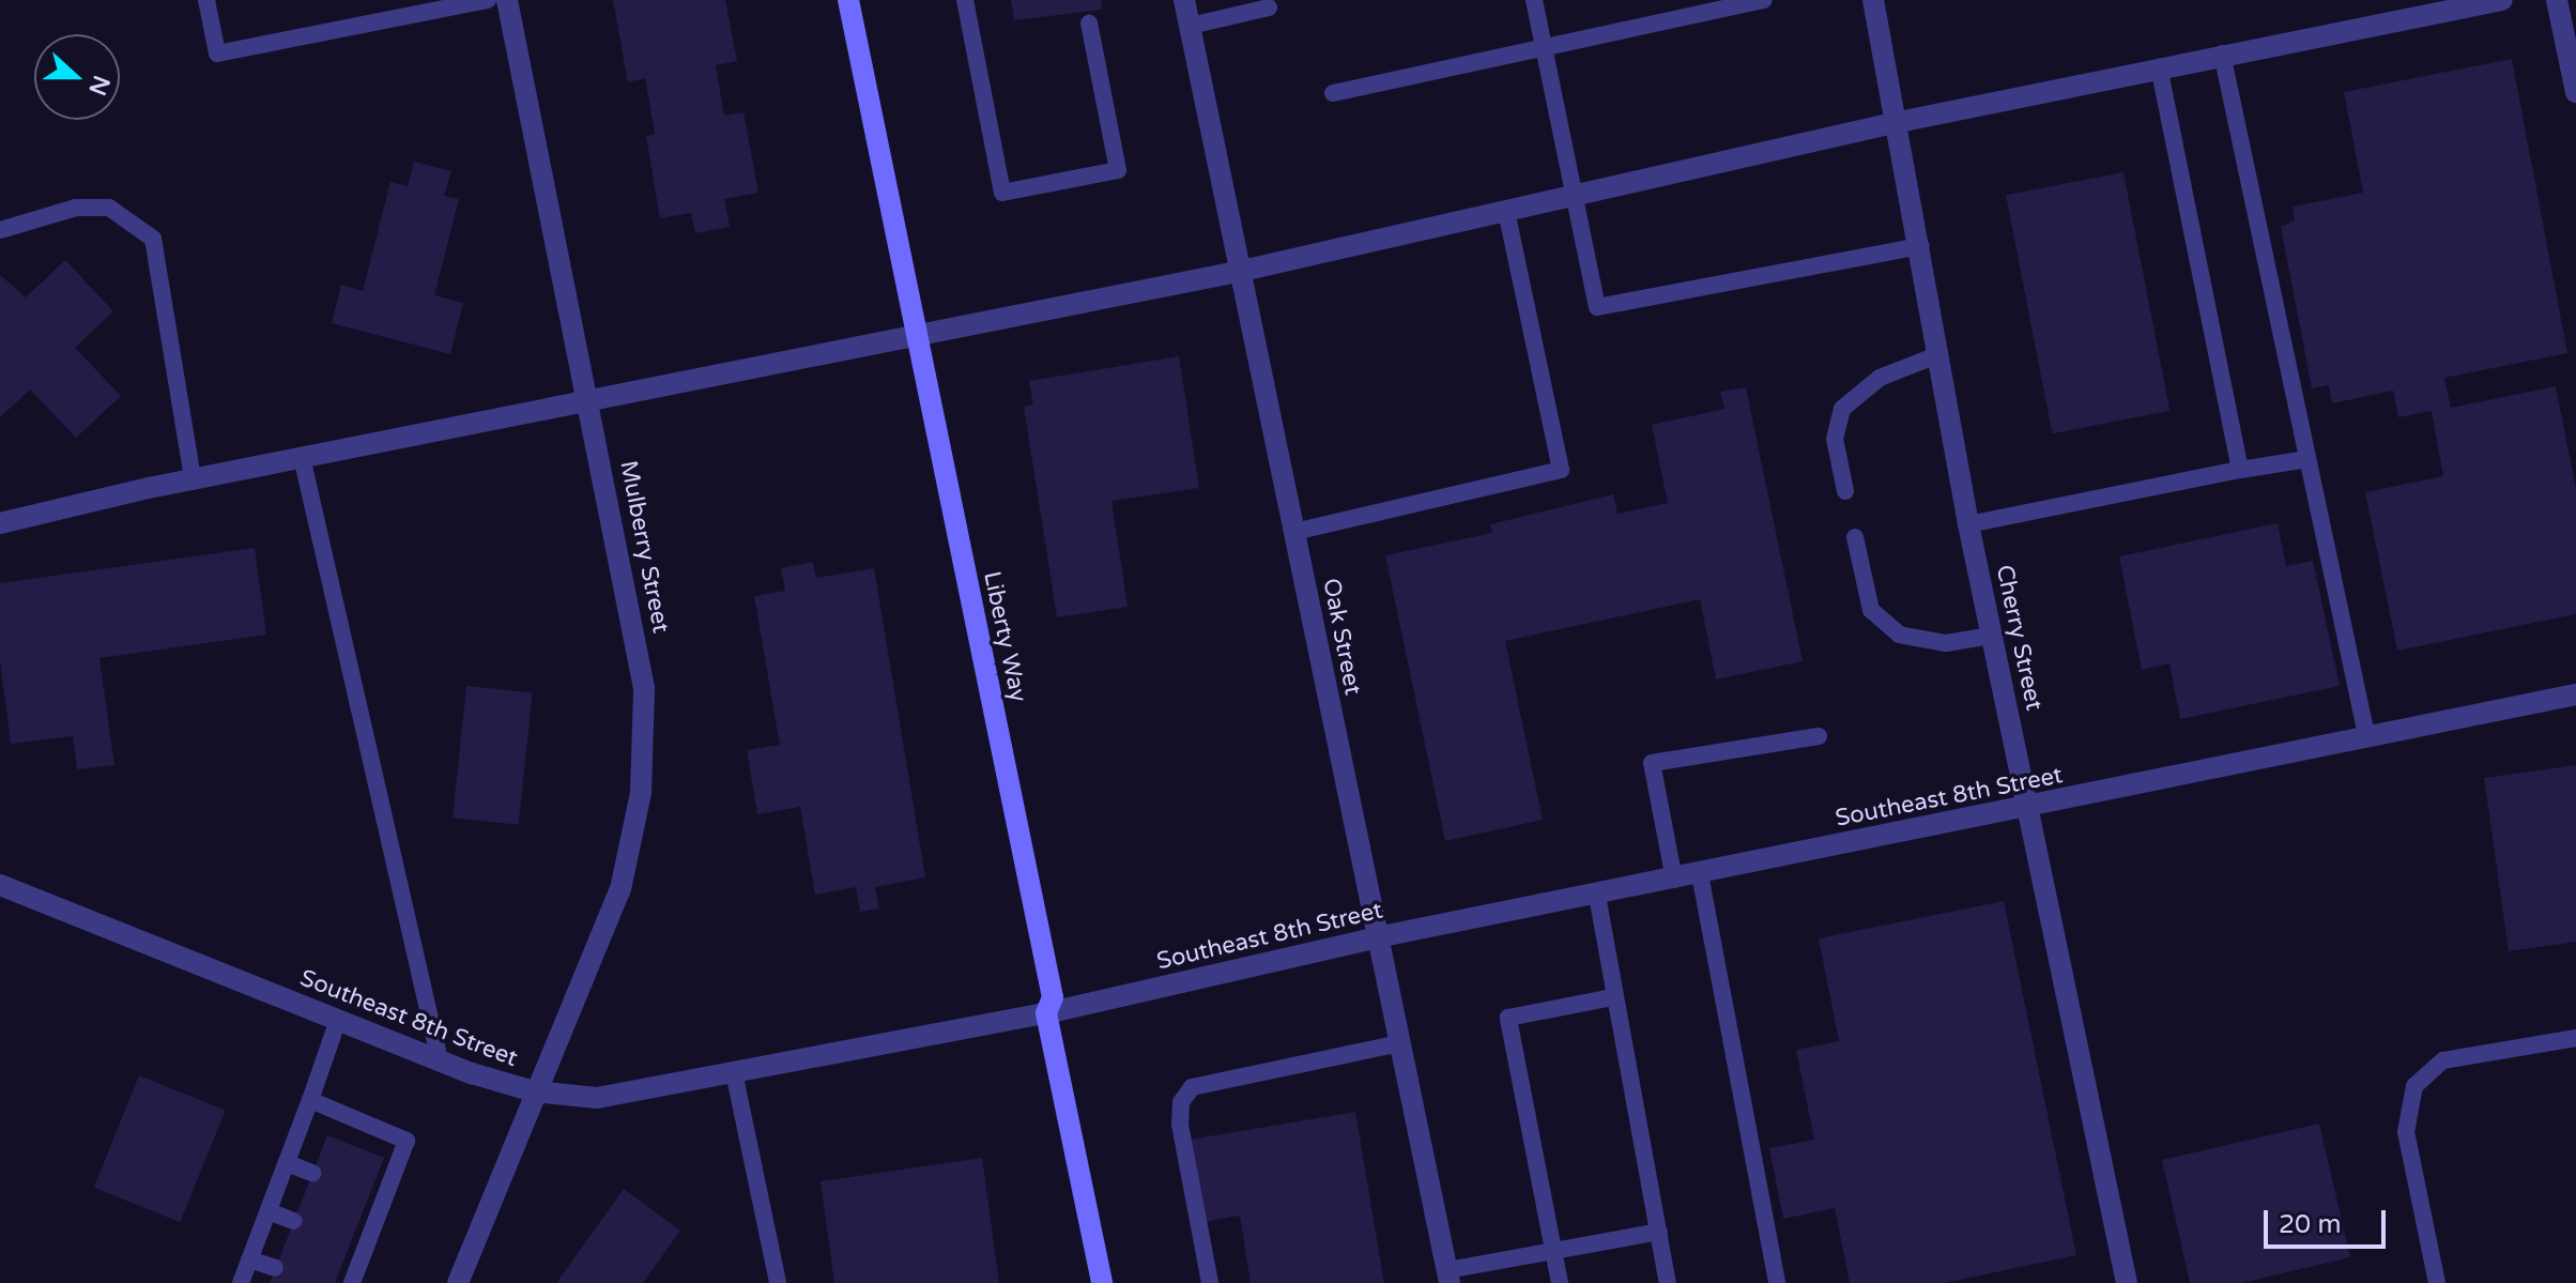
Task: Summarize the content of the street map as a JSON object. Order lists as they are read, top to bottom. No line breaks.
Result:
{"streets":{"street":["Mulberry Street","Liberty Way","Oak Street","Cherry Street","Southeast 8th Street"]},"crossings":[["Mulberry Street","Southeast 8th Street"],["Liberty Way","Southeast 8th Street"],["Oak Street","Southeast 8th Street"],["Cherry Street","Southeast 8th Street"]],"scale_bar":"20 m","north":"right"}
